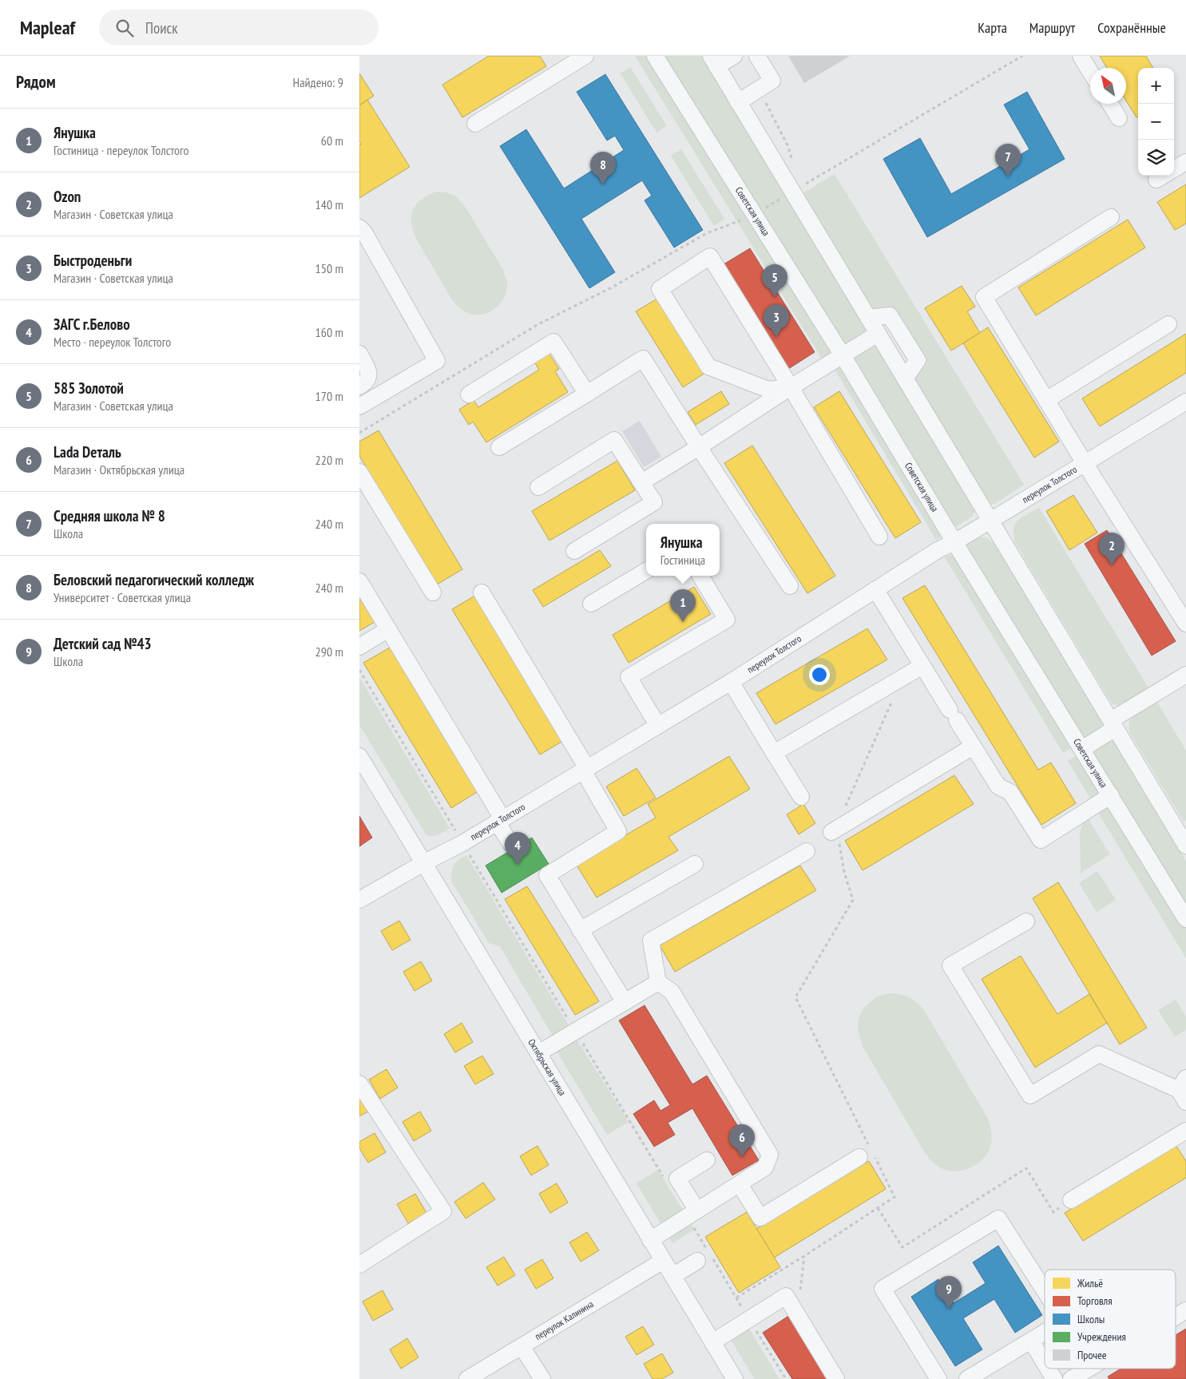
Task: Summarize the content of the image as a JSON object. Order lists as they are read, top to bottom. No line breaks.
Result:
{"streets":{"street":["Советская улица","переулок Толстого","Октябрьская улица","переулок Калинина"]},"crossings":[["Советская улица","переулок Толстого"],["переулок Толстого","Октябрьская улица"],["Октябрьская улица","переулок Калинина"]],"legend":["Жильё","Торговля","Школы","Учреждения","Прочее"],"north":"top left","page":{"header":"Mapleaf","search":"Поиск","nav":["Карта","Маршрут","Сохранённые"],"heading":["Рядом","Найдено: 9"],"map_buttons":["+","−"],"list":[{"mark":"1","name":"Янушка","note":"Гостиница · переулок Толстого","value":"60 m"},{"mark":"2","name":"Ozon","note":"Магазин · Советская улица","value":"140 m"},{"mark":"3","name":"Быстроденьги","note":"Магазин · Советская улица","value":"150 m"},{"mark":"4","name":"ЗАГС г.Белово","note":"Место · переулок Толстого","value":"160 m"},{"mark":"5","name":"585 Золотой","note":"Магазин · Советская улица","value":"170 m"},{"mark":"6","name":"Lada Dеталь","note":"Магазин · Октябрьская улица","value":"220 m"},{"mark":"7","name":"Средняя школа № 8","note":"Школа","value":"240 m"},{"mark":"8","name":"Беловский педагогический колледж","note":"Университет · Советская улица","value":"240 m"},{"mark":"9","name":"Детский сад №43","note":"Школа","value":"290 m"}],"pins":["7","8","5","3","2","1","4","6","9"],"popup":["Янушка","Гостиница"]}}
